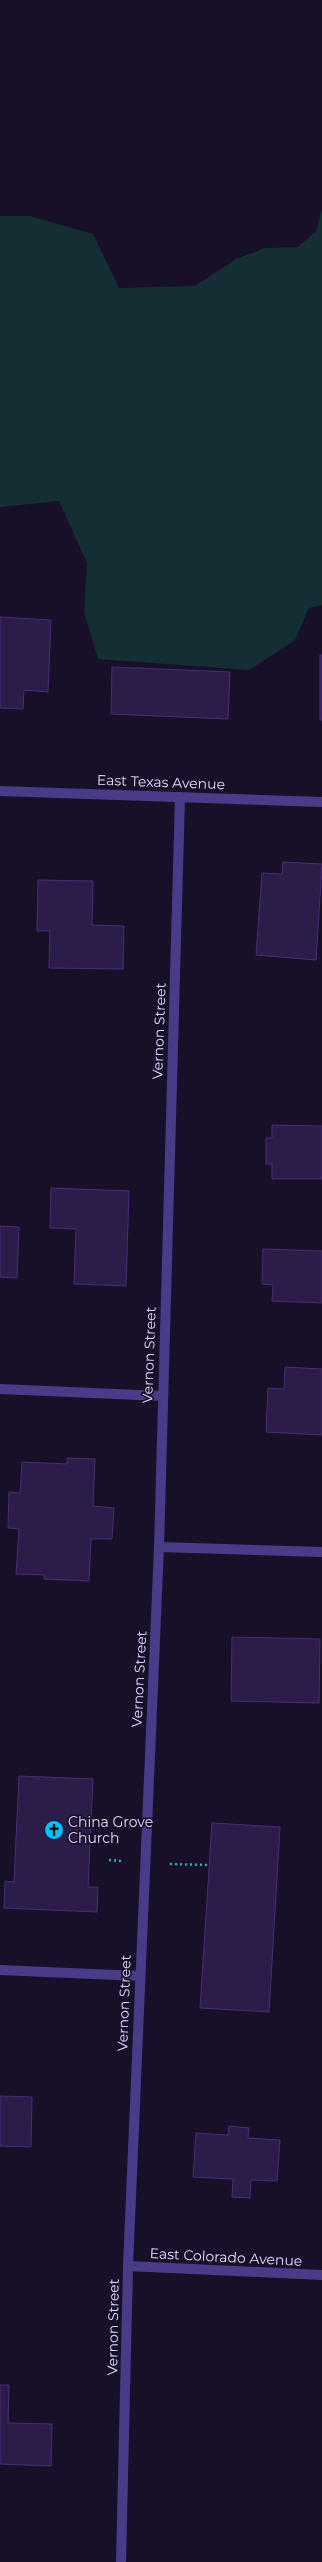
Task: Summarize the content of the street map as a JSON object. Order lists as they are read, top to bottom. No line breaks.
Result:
{"streets":{"street":["East Texas Avenue","Vernon Street","East Colorado Avenue"]},"crossings":[["East Texas Avenue","Vernon Street"],["Vernon Street","East Colorado Avenue"]],"places":{"church":["China Grove Church"]}}
